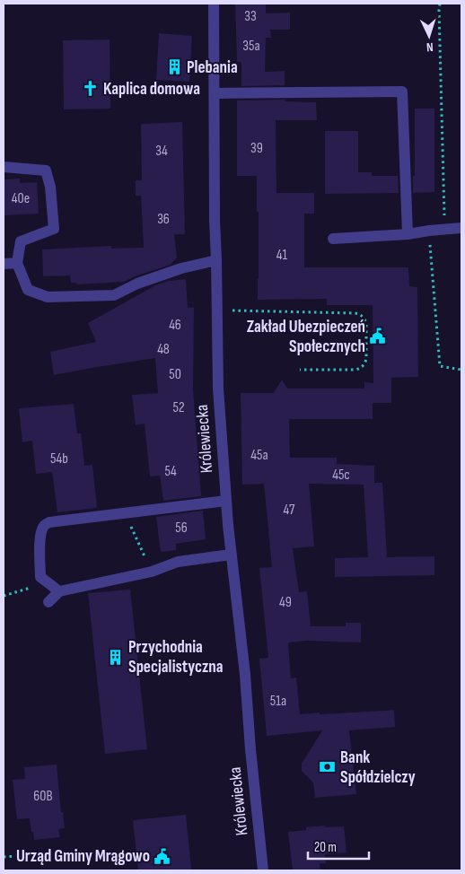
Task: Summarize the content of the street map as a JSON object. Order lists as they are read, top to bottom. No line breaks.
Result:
{"streets":{"street":["Królewiecka"]},"places":{"building":["Plebania","Przychodnia Specjalistyczna"],"church":["Kaplica domowa"],"public building":["Zakład Ubezpieczeń Społecznych","Urząd Gminy Mrągowo"],"bank":["Bank Spółdzielczy"]},"house_numbers":["33","35a","39","34","40e","36","41","46","48","50","52","45a","54b","54","45c","47","56","49","51a","60B"],"scale_bar":"20 m","north":"bottom"}
